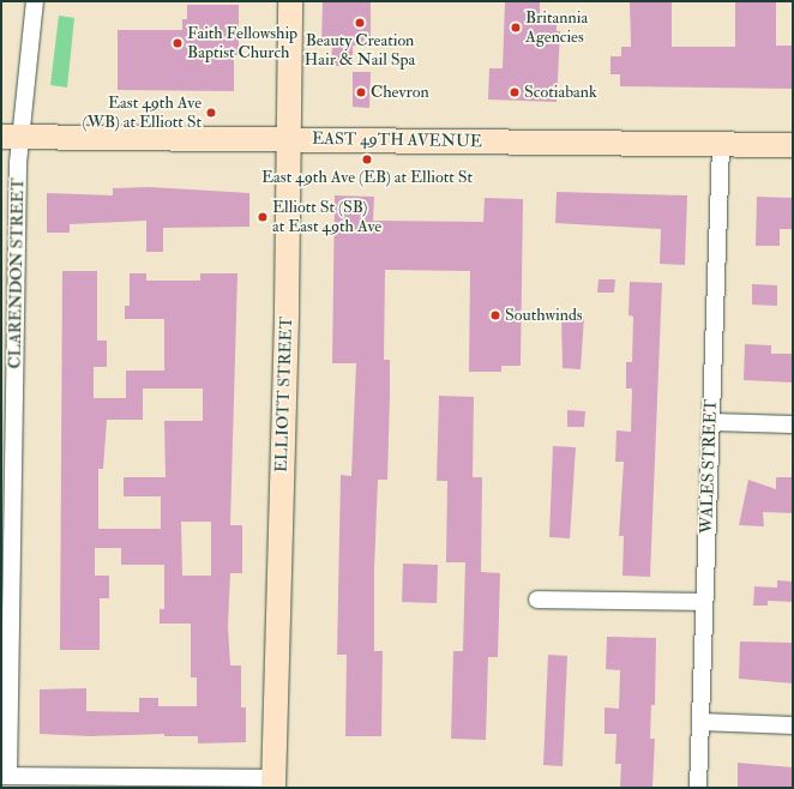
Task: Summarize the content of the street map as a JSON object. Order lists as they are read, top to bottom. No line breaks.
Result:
{"streets":{"street":["EAST 49TH AVENUE","CLARENDON STREET","ELLIOTT STREET","WALES STREET"]},"crossings":[["EAST 49TH AVENUE","CLARENDON STREET"],["EAST 49TH AVENUE","ELLIOTT STREET"],["EAST 49TH AVENUE","WALES STREET"]],"places":["Beauty Creation Hair & Nail Spa","Britannia Agencies","Faith Fellowship Baptist Church","Chevron","Scotiabank","East 49th Ave (WB) at Elliott St","East 49th Ave (EB) at Elliott St","Elliott St (SB) at East 49th Ave","Southwinds"]}
